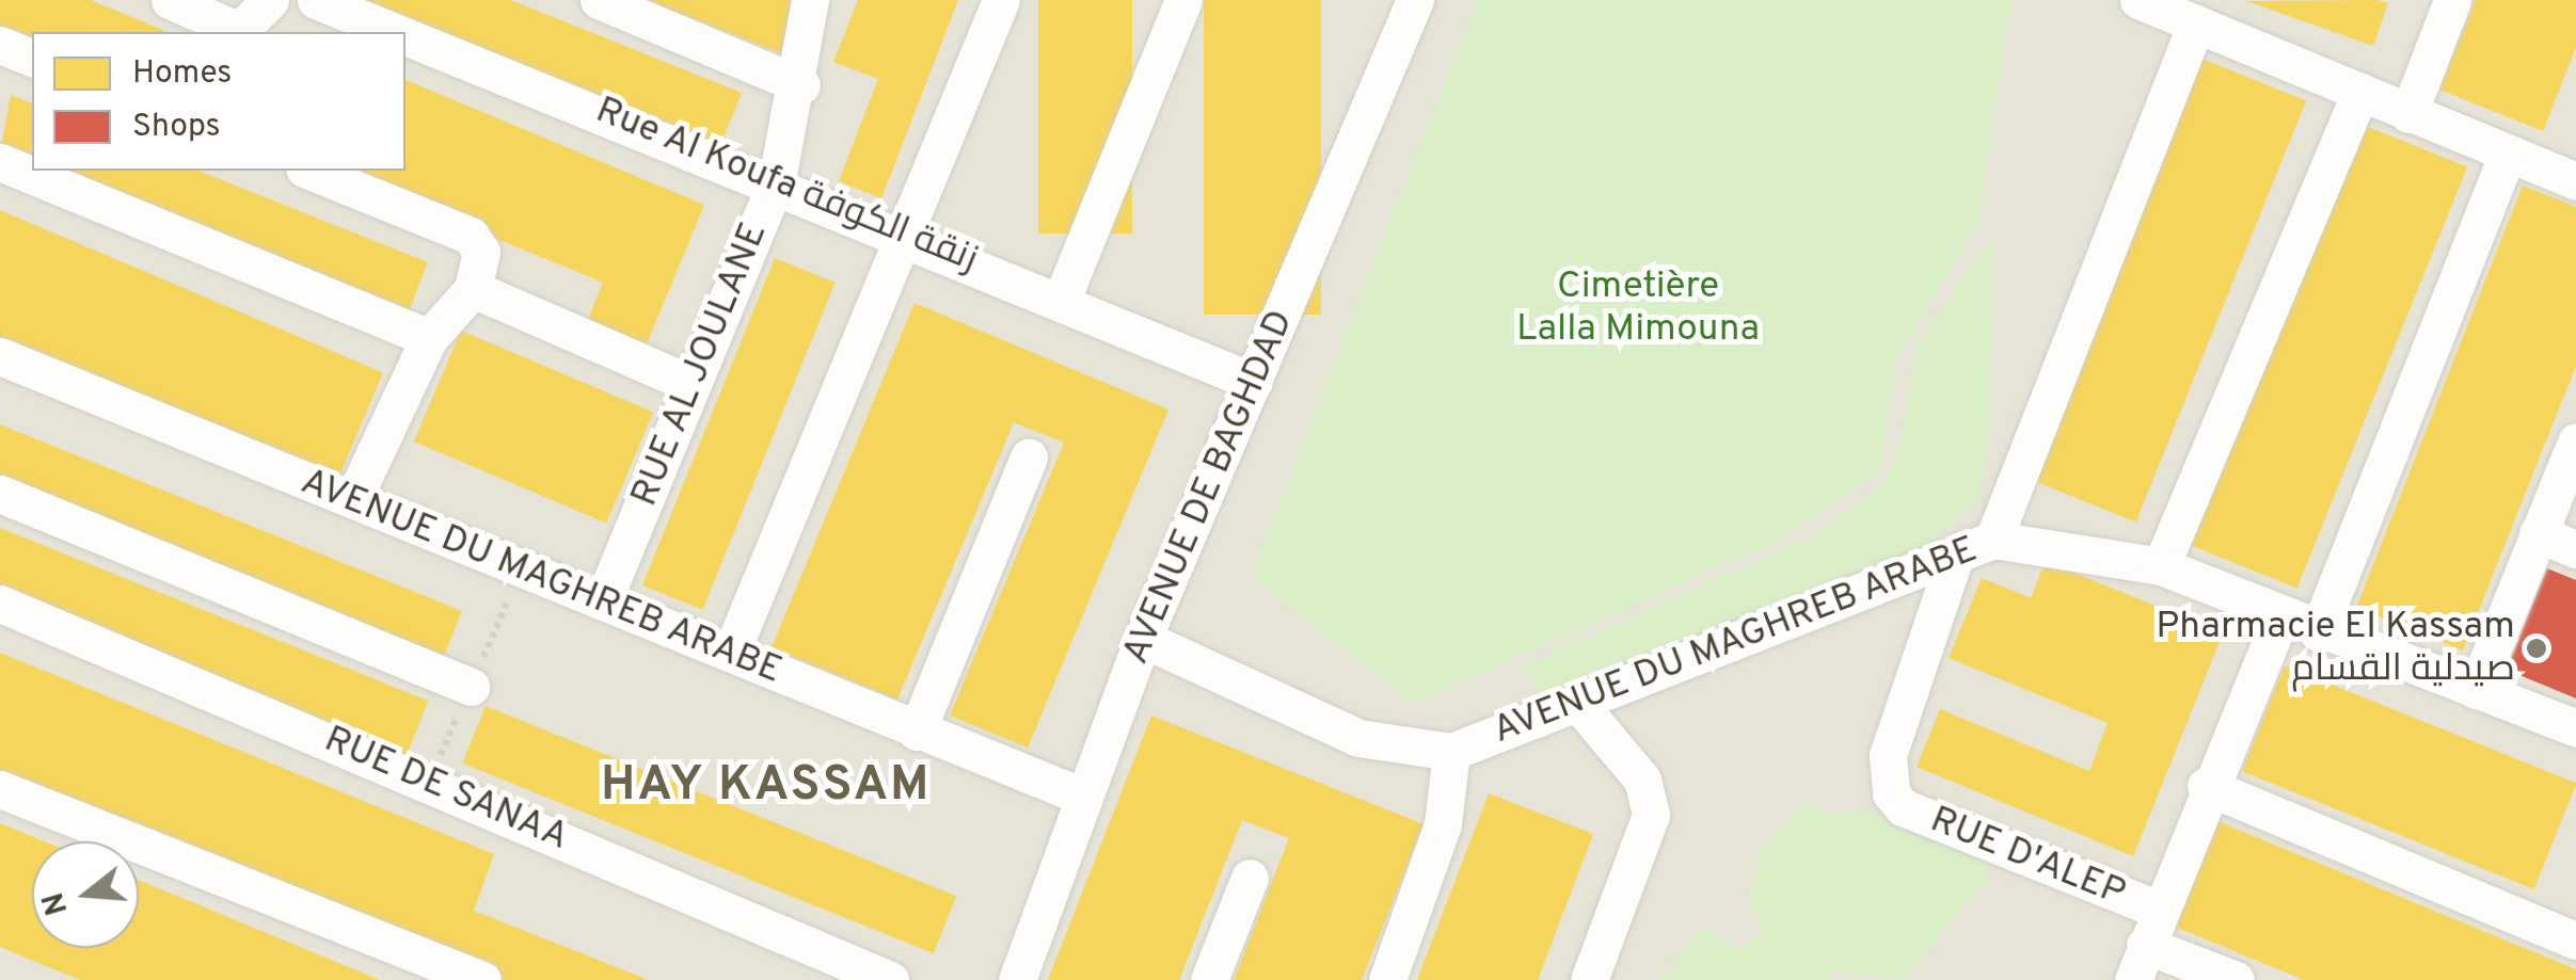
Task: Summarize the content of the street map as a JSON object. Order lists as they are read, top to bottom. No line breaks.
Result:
{"streets":{"street":["Rue Al Koufa زنقة الكوفة","RUE AL JOULANE","AVENUE DE BAGHDAD","AVENUE DU MAGHREB ARABE","RUE DE SANAA","RUE D'ALEP"]},"crossings":[["Rue Al Koufa زنقة الكوفة","RUE AL JOULANE"],["Rue Al Koufa زنقة الكوفة","AVENUE DE BAGHDAD"],["RUE AL JOULANE","AVENUE DU MAGHREB ARABE"],["AVENUE DE BAGHDAD","AVENUE DU MAGHREB ARABE"],["AVENUE DU MAGHREB ARABE","RUE D'ALEP"]],"districts":["HAY KASSAM"],"parks":["Cimetière Lalla Mimouna"],"places":["Pharmacie El Kassam صيدلية القسام"],"legend":["Homes","Shops"],"north":"left"}
